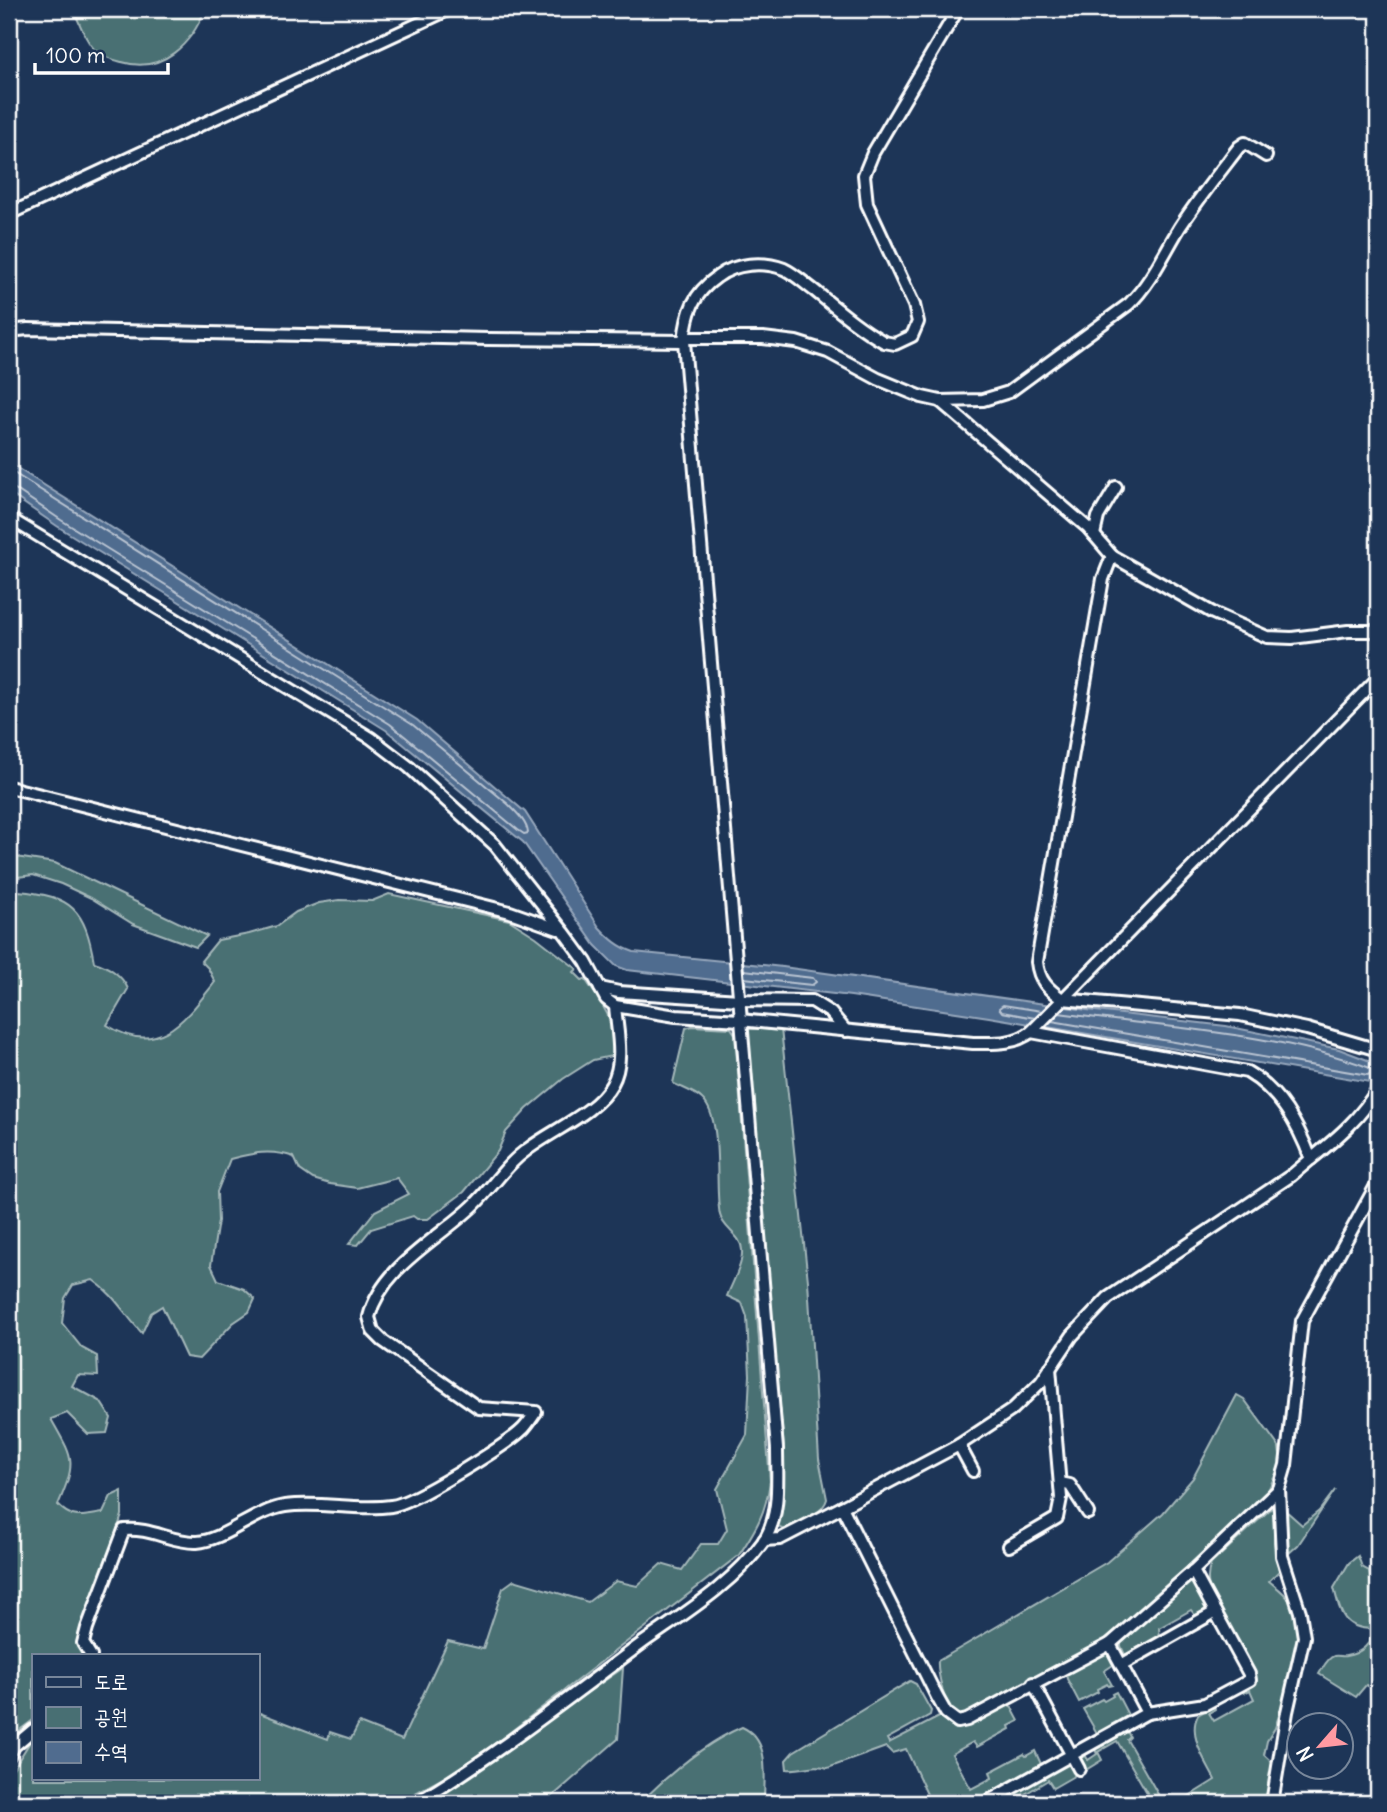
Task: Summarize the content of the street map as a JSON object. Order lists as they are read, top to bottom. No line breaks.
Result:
{"legend":["도로","공원","수역"],"scale_bar":"100 m","north":"bottom left"}
